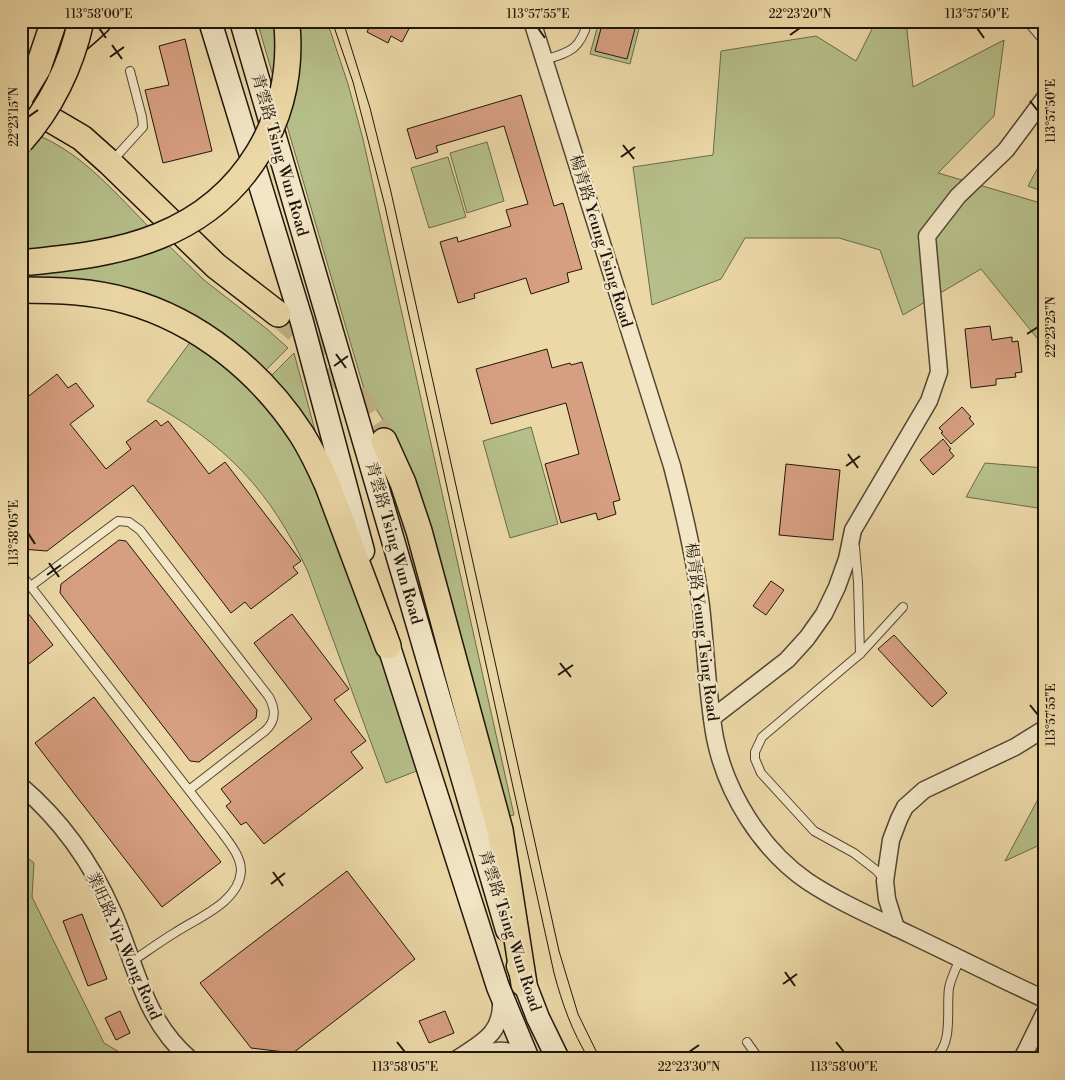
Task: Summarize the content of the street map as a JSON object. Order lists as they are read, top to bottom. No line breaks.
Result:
{"streets":{"main road":["青雲路 Tsing Wun Road"],"street":["楊青路 Yeung Tsing Road","業旺路 Yip Wong Road"]},"coordinates":["113°58'00\"E","113°57'55\"E","22°23'20\"N","113°57'50\"E","22°23'15\"N","22°23'25\"N","113°58'05\"E","22°23'30\"N"]}
